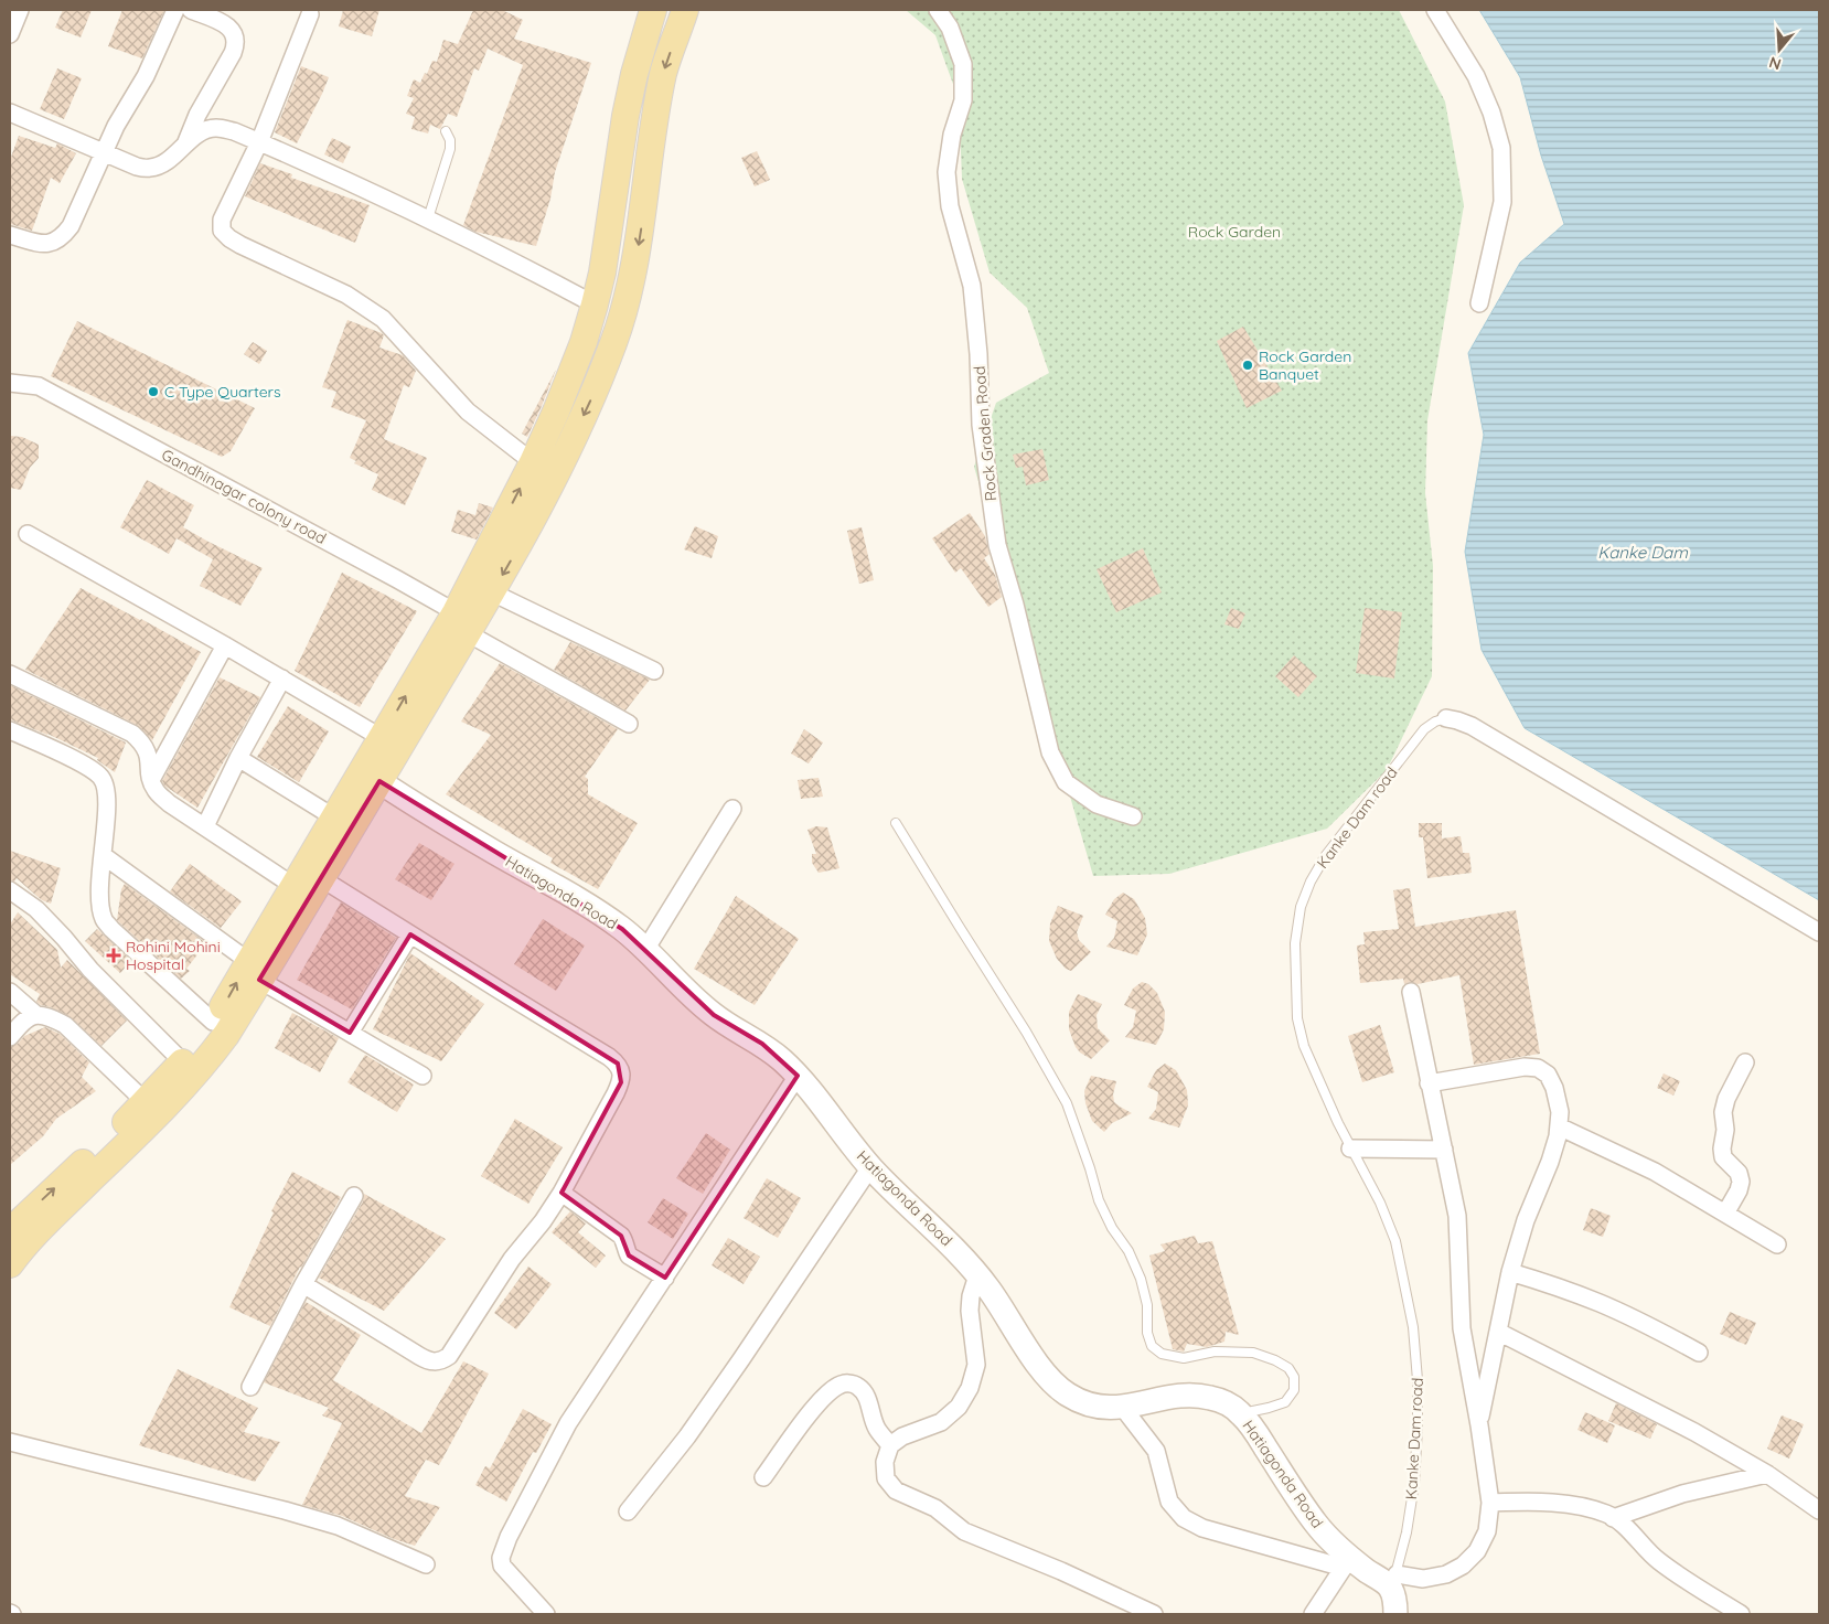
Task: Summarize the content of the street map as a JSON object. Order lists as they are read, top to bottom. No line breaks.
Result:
{"streets":{"street":["Rock Graden Road","Gandhinagar colony road","Kanke Dam road","Hatiagonda Road"]},"crossings":[["Kanke Dam road","Hatiagonda Road"]],"water":["Kanke Dam"],"parks":["Rock Garden"],"places":{"other":["Rock Garden Banquet","C Type Quarters"],"health":["Rohini Mohini Hospital"]},"north":"bottom"}
